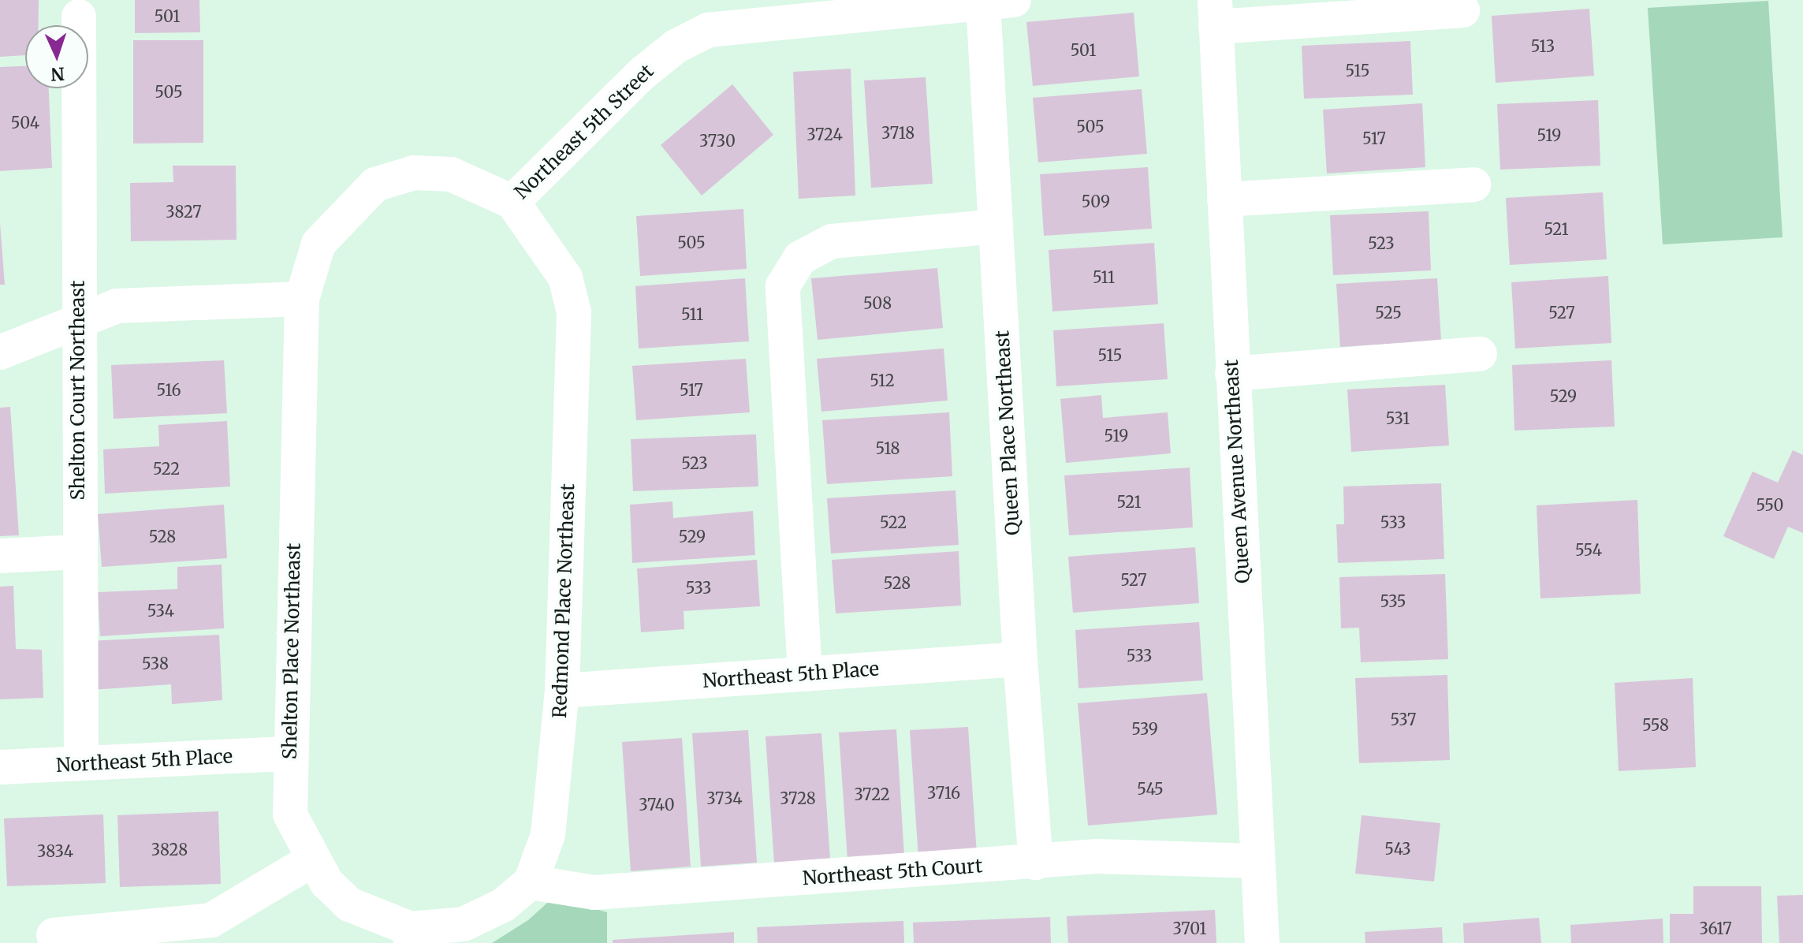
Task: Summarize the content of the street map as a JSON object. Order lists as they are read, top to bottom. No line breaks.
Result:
{"streets":{"street":["Northeast 5th Street","Shelton Court Northeast","Queen Place Northeast","Queen Avenue Northeast","Redmond Place Northeast","Shelton Place Northeast","Northeast 5th Place","Northeast 5th Court"]},"crossings":[["Northeast 5th Street","Queen Place Northeast"],["Northeast 5th Street","Redmond Place Northeast"],["Northeast 5th Street","Shelton Place Northeast"],["Shelton Court Northeast","Northeast 5th Place"],["Queen Place Northeast","Northeast 5th Place"],["Queen Place Northeast","Northeast 5th Court"],["Queen Avenue Northeast","Northeast 5th Court"],["Redmond Place Northeast","Northeast 5th Place"],["Redmond Place Northeast","Northeast 5th Court"],["Shelton Place Northeast","Northeast 5th Place"]],"house_numbers":["501","513","501","515","505","504","505","3718","3724","519","517","3730","509","3827","521","505","523","511","508","525","527","511","515","512","516","517","529","531","519","518","523","522","521","550","522","533","528","529","554","527","528","533","535","534","533","538","537","558","539","545","3716","3722","3734","3728","3740","543","3828","3834","3701","3617"],"north":"bottom"}
